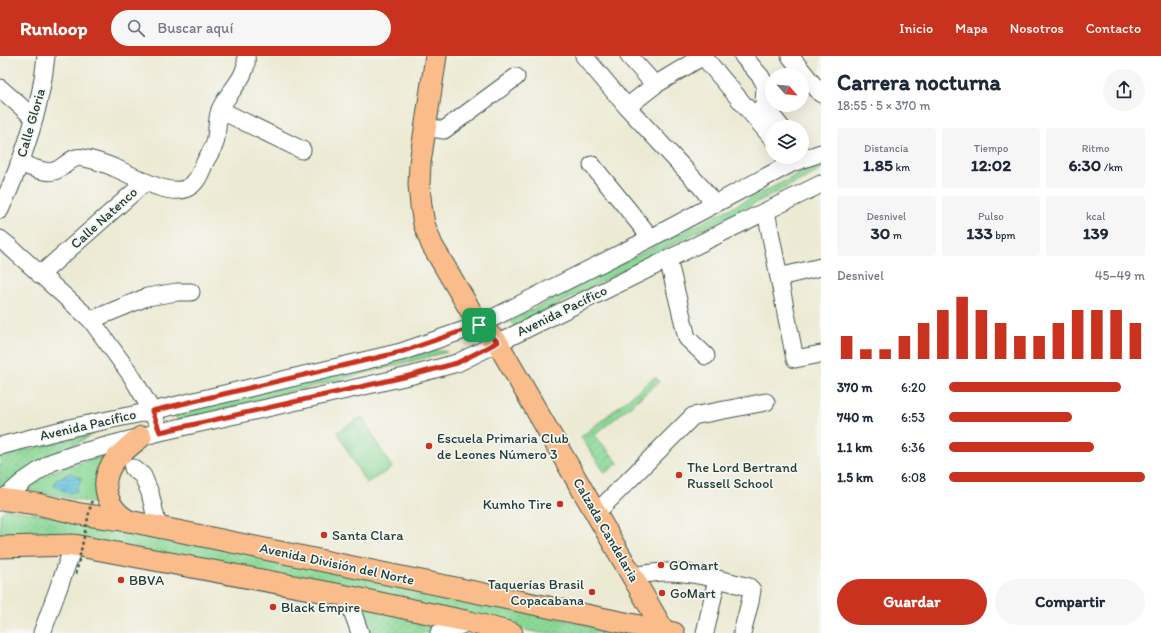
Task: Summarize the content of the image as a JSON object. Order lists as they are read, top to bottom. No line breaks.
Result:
{"streets":{"main road":["Calzada Candelaria","Avenida División del Norte"],"street":["Calle Gloria","Calle Natenco","Avenida Pacífico"]},"crossings":[["Avenida Pacífico","Calzada Candelaria"],["Avenida Pacífico","Avenida División del Norte"],["Calzada Candelaria","Avenida División del Norte"]],"places":["Escuela Primaria Club de Leones Número 3","The Lord Bertrand Russell School","Kumho Tire","Santa Clara","GOmart","BBVA","Taquerías Brasil Copacabana","GoMart","Black Empire"],"north":"bottom right","page":{"header":"Runloop","search":"Buscar aquí","nav":["Inicio","Mapa","Nosotros","Contacto"],"heading":["Carrera nocturna","18:55 · 5 × 370 m"],"stats":[["Distancia","1.85 km"],["Tiempo","12:02"],["Ritmo","6:30 /km"],["Desnivel","30 m"],["Pulso","133 bpm"],["kcal","139"]],"chart":["Desnivel","45–49 m"],"list":[{"name":"370 m","note":"6:20"},{"name":"740 m","note":"6:53"},{"name":"1.1 km","note":"6:36"},{"name":"1.5 km","note":"6:08"}],"buttons":["Guardar","Compartir"]}}
